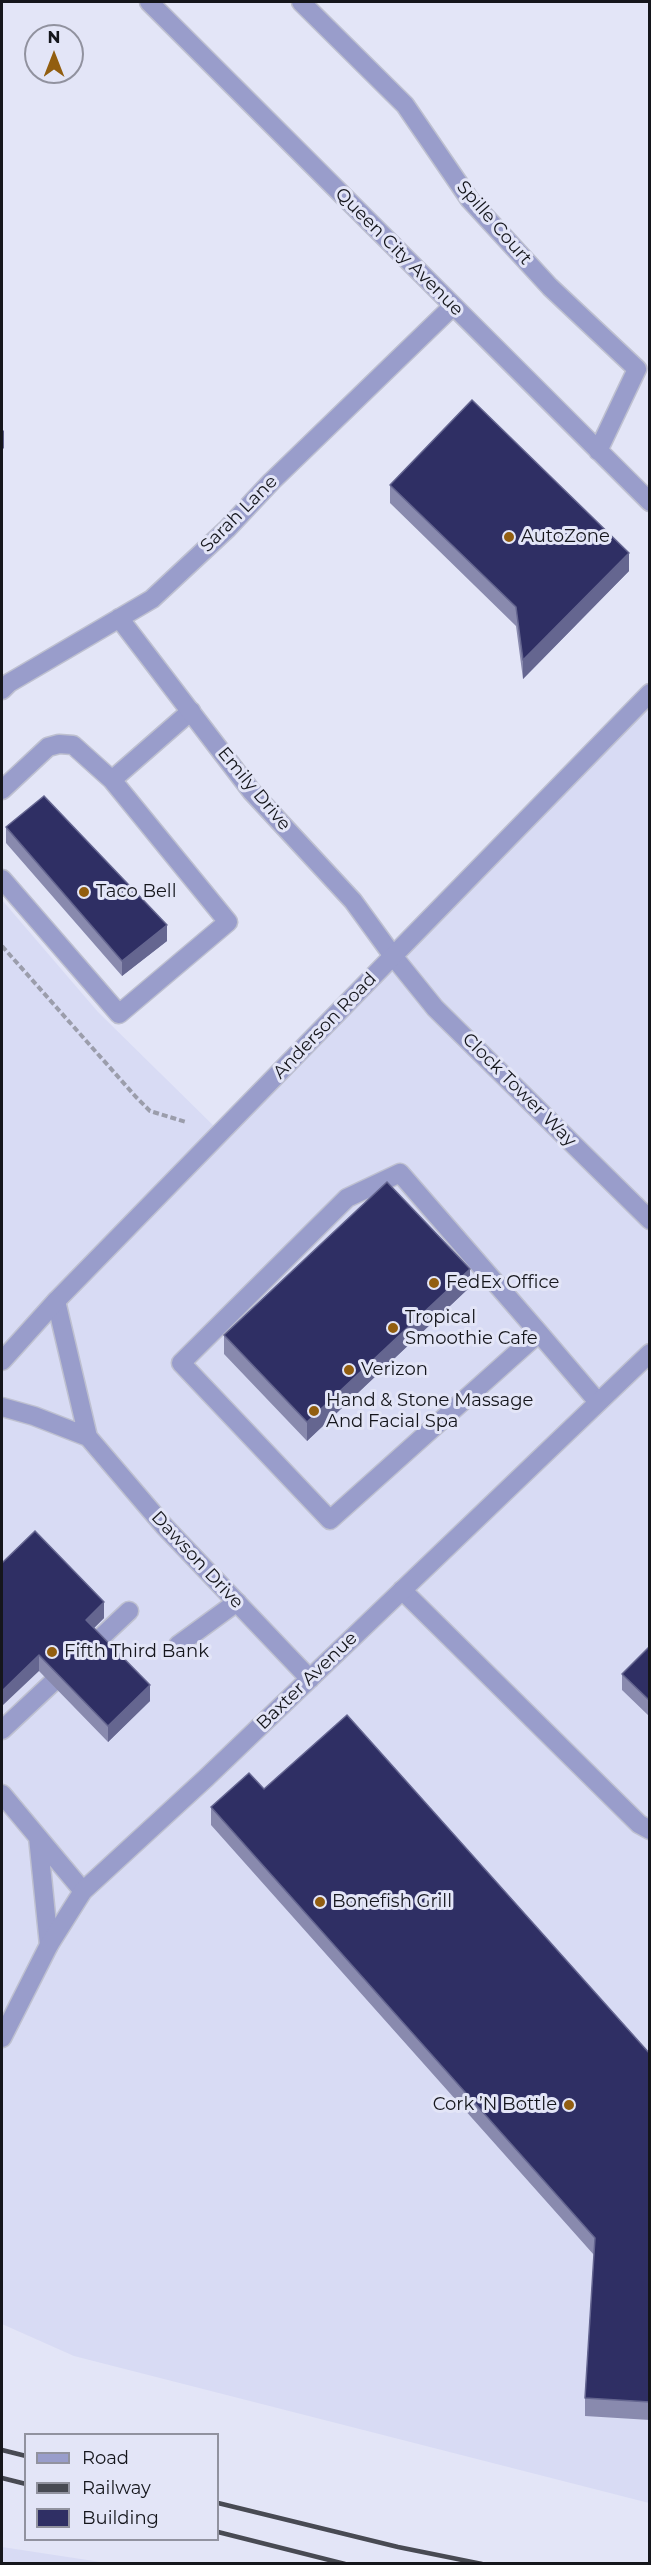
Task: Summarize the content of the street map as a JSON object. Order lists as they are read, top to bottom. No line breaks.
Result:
{"streets":{"street":["Spille Court","Queen City Avenue","Sarah Lane","Emily Drive","Anderson Road","Clock Tower Way","Dawson Drive","Baxter Avenue"]},"crossings":[["Spille Court","Queen City Avenue"],["Queen City Avenue","Sarah Lane"],["Sarah Lane","Emily Drive"],["Emily Drive","Anderson Road"],["Emily Drive","Clock Tower Way"],["Anderson Road","Clock Tower Way"],["Anderson Road","Dawson Drive"],["Dawson Drive","Baxter Avenue"]],"places":["AutoZone","Taco Bell","FedEx Office","Tropical Smoothie Cafe","Verizon","Hand & Stone Massage And Facial Spa","Fifth Third Bank","Bonefish Grill","Cork ’N Bottle"],"legend":["Road","Railway","Building"],"north":"top"}
